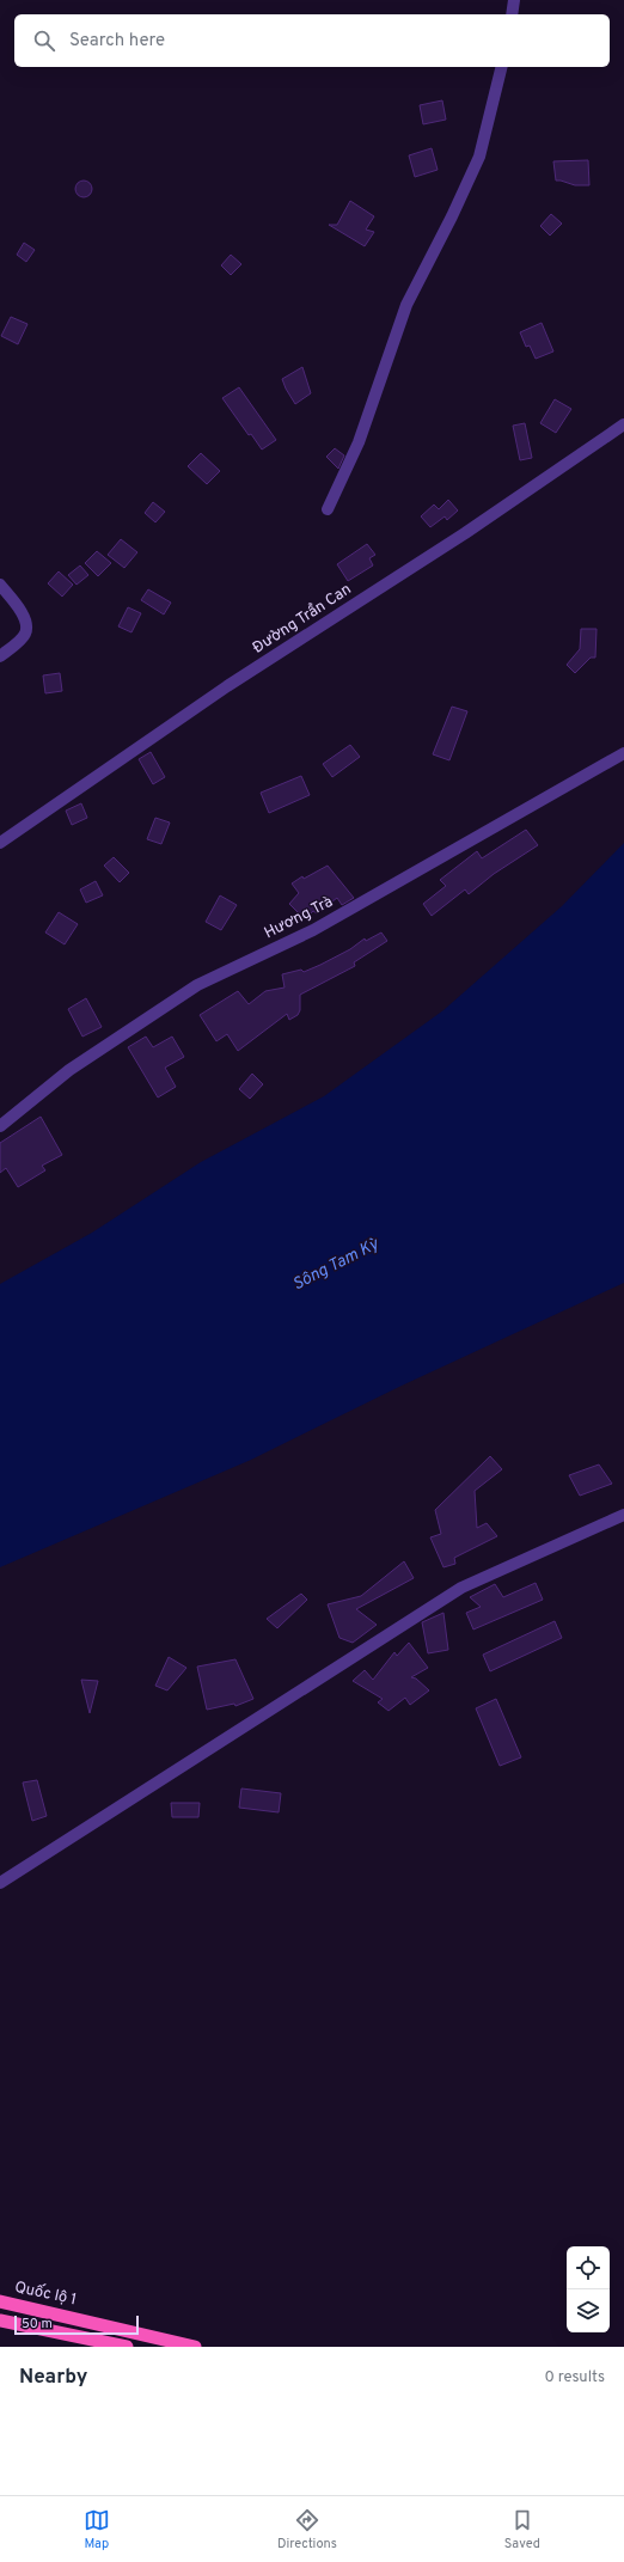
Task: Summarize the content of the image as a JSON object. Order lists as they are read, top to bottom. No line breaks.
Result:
{"streets":{"highway":["Quốc lộ 1"],"street":["Đường Trần Can","Hương Trà"]},"water":["Sông Tam Kỳ"],"scale_bar":"50 m","page":{"search":"Search here","scale":"50 m","heading":["Nearby","0 results"],"nav":["Map","Directions","Saved"]}}
